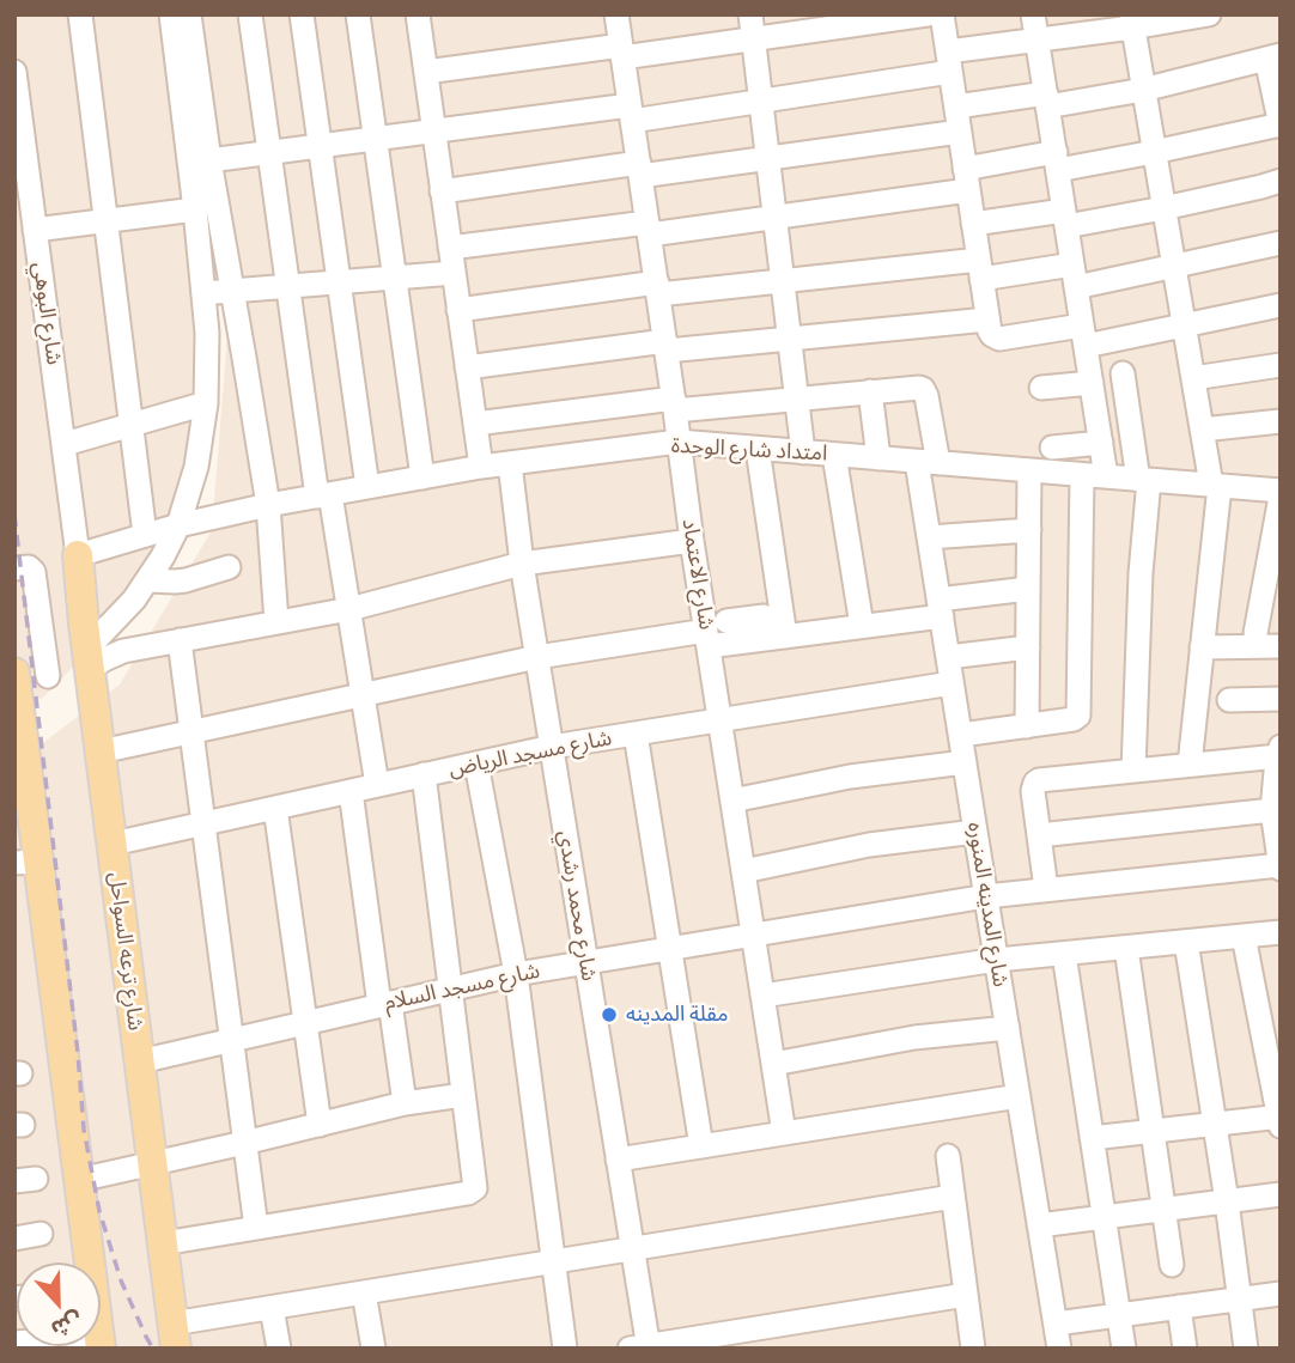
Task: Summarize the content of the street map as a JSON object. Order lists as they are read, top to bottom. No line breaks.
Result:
{"streets":{"main road":["شارع ترعه السواحل"],"street":["شارع البوهي","امتداد شارع الوحدة","شارع الاعتماد","شارع مسجد الرياض","شارع المدينه المنوره","شارع محمد رشدي","شارع مسجد السلام"]},"crossings":[["شارع البوهي","امتداد شارع الوحدة"],["شارع البوهي","شارع ترعه السواحل"],["امتداد شارع الوحدة","شارع الاعتماد"],["امتداد شارع الوحدة","شارع المدينه المنوره"],["امتداد شارع الوحدة","شارع محمد رشدي"],["امتداد شارع الوحدة","شارع ترعه السواحل"],["شارع الاعتماد","شارع مسجد الرياض"],["شارع الاعتماد","شارع مسجد السلام"],["شارع مسجد الرياض","شارع المدينه المنوره"],["شارع مسجد الرياض","شارع محمد رشدي"],["شارع مسجد الرياض","شارع ترعه السواحل"],["شارع المدينه المنوره","شارع مسجد السلام"],["شارع محمد رشدي","شارع مسجد السلام"],["شارع ترعه السواحل","شارع مسجد السلام"]],"places":["مقلة المدينه"],"north":"bottom"}
